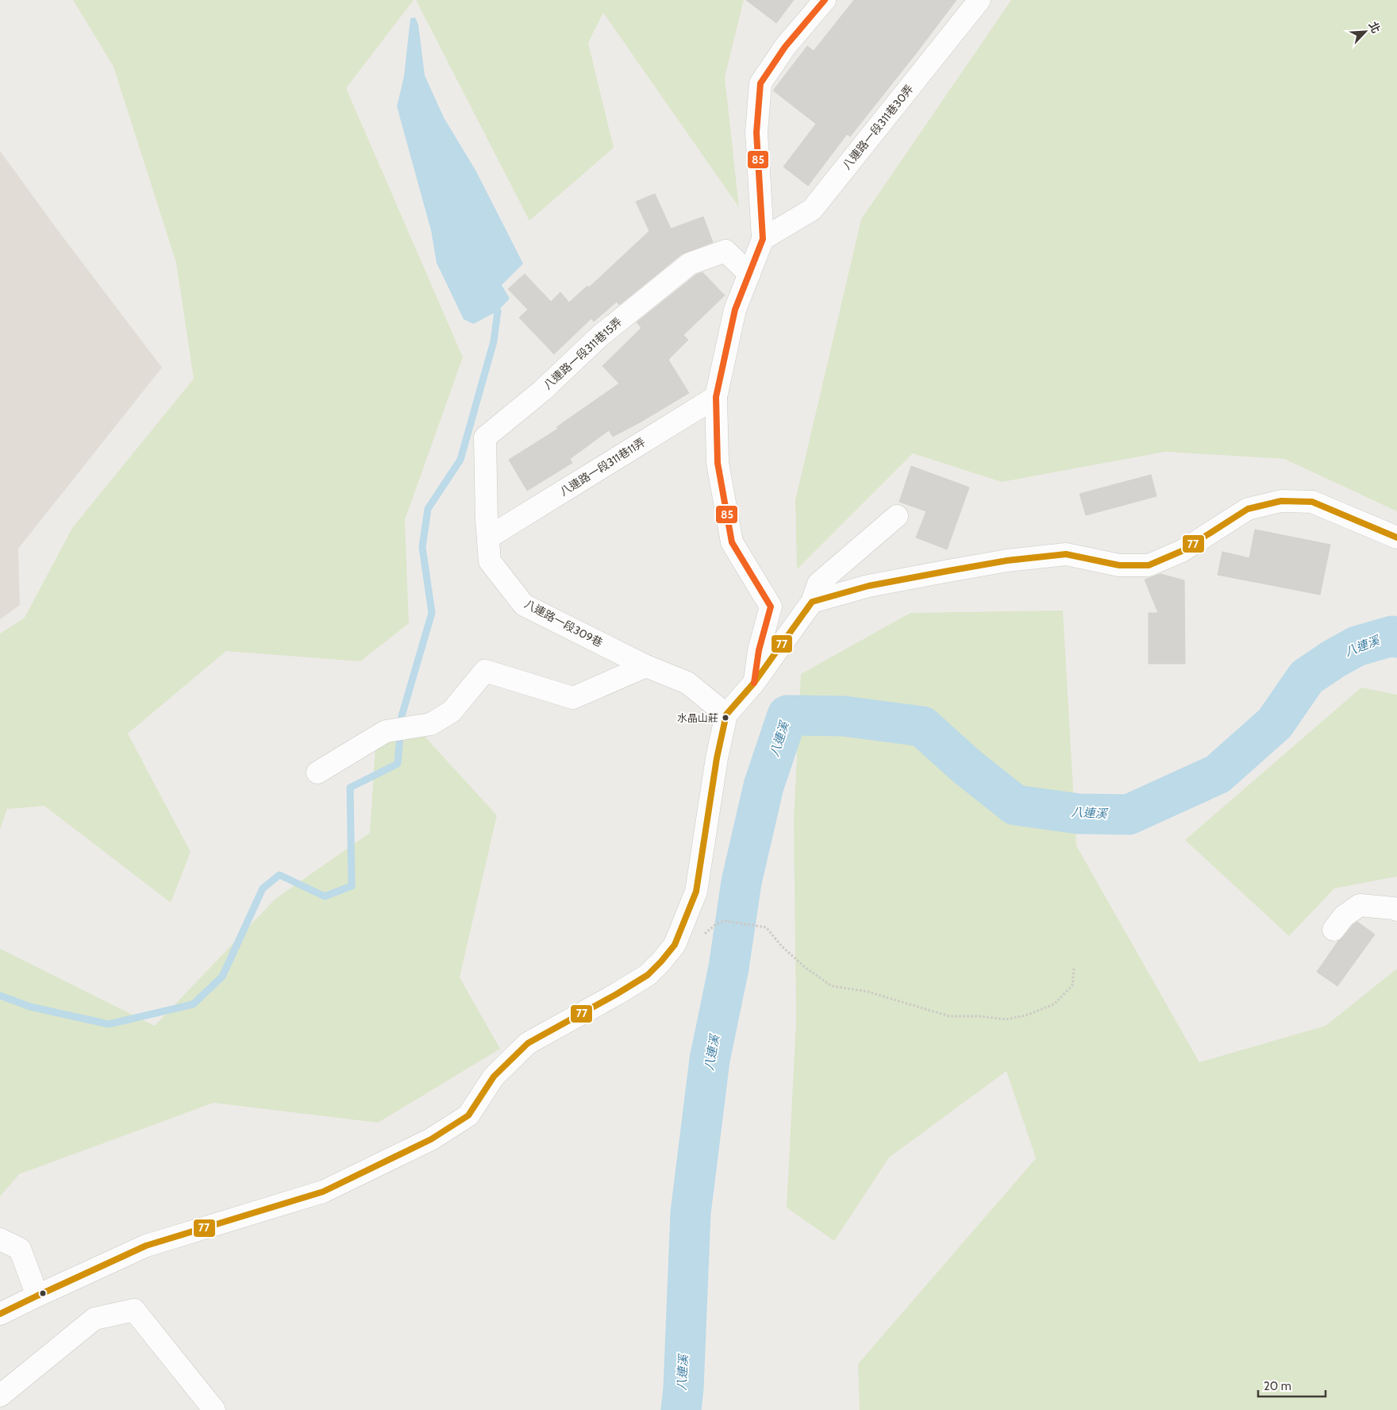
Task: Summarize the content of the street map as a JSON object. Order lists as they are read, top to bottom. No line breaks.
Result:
{"streets":{"street":["八連路一段311巷30弄","八連路一段311巷15弄","八連路一段311巷11弄","八連路一段309巷"]},"crossings":[["八連路一段311巷15弄","八連路一段311巷11弄"],["八連路一段311巷15弄","八連路一段309巷"],["八連路一段311巷11弄","八連路一段309巷"]],"water":["八連溪"],"places":["水晶山莊"],"lines":["transit line 85","transit line 77"],"scale_bar":"20 m","north":"top right"}
